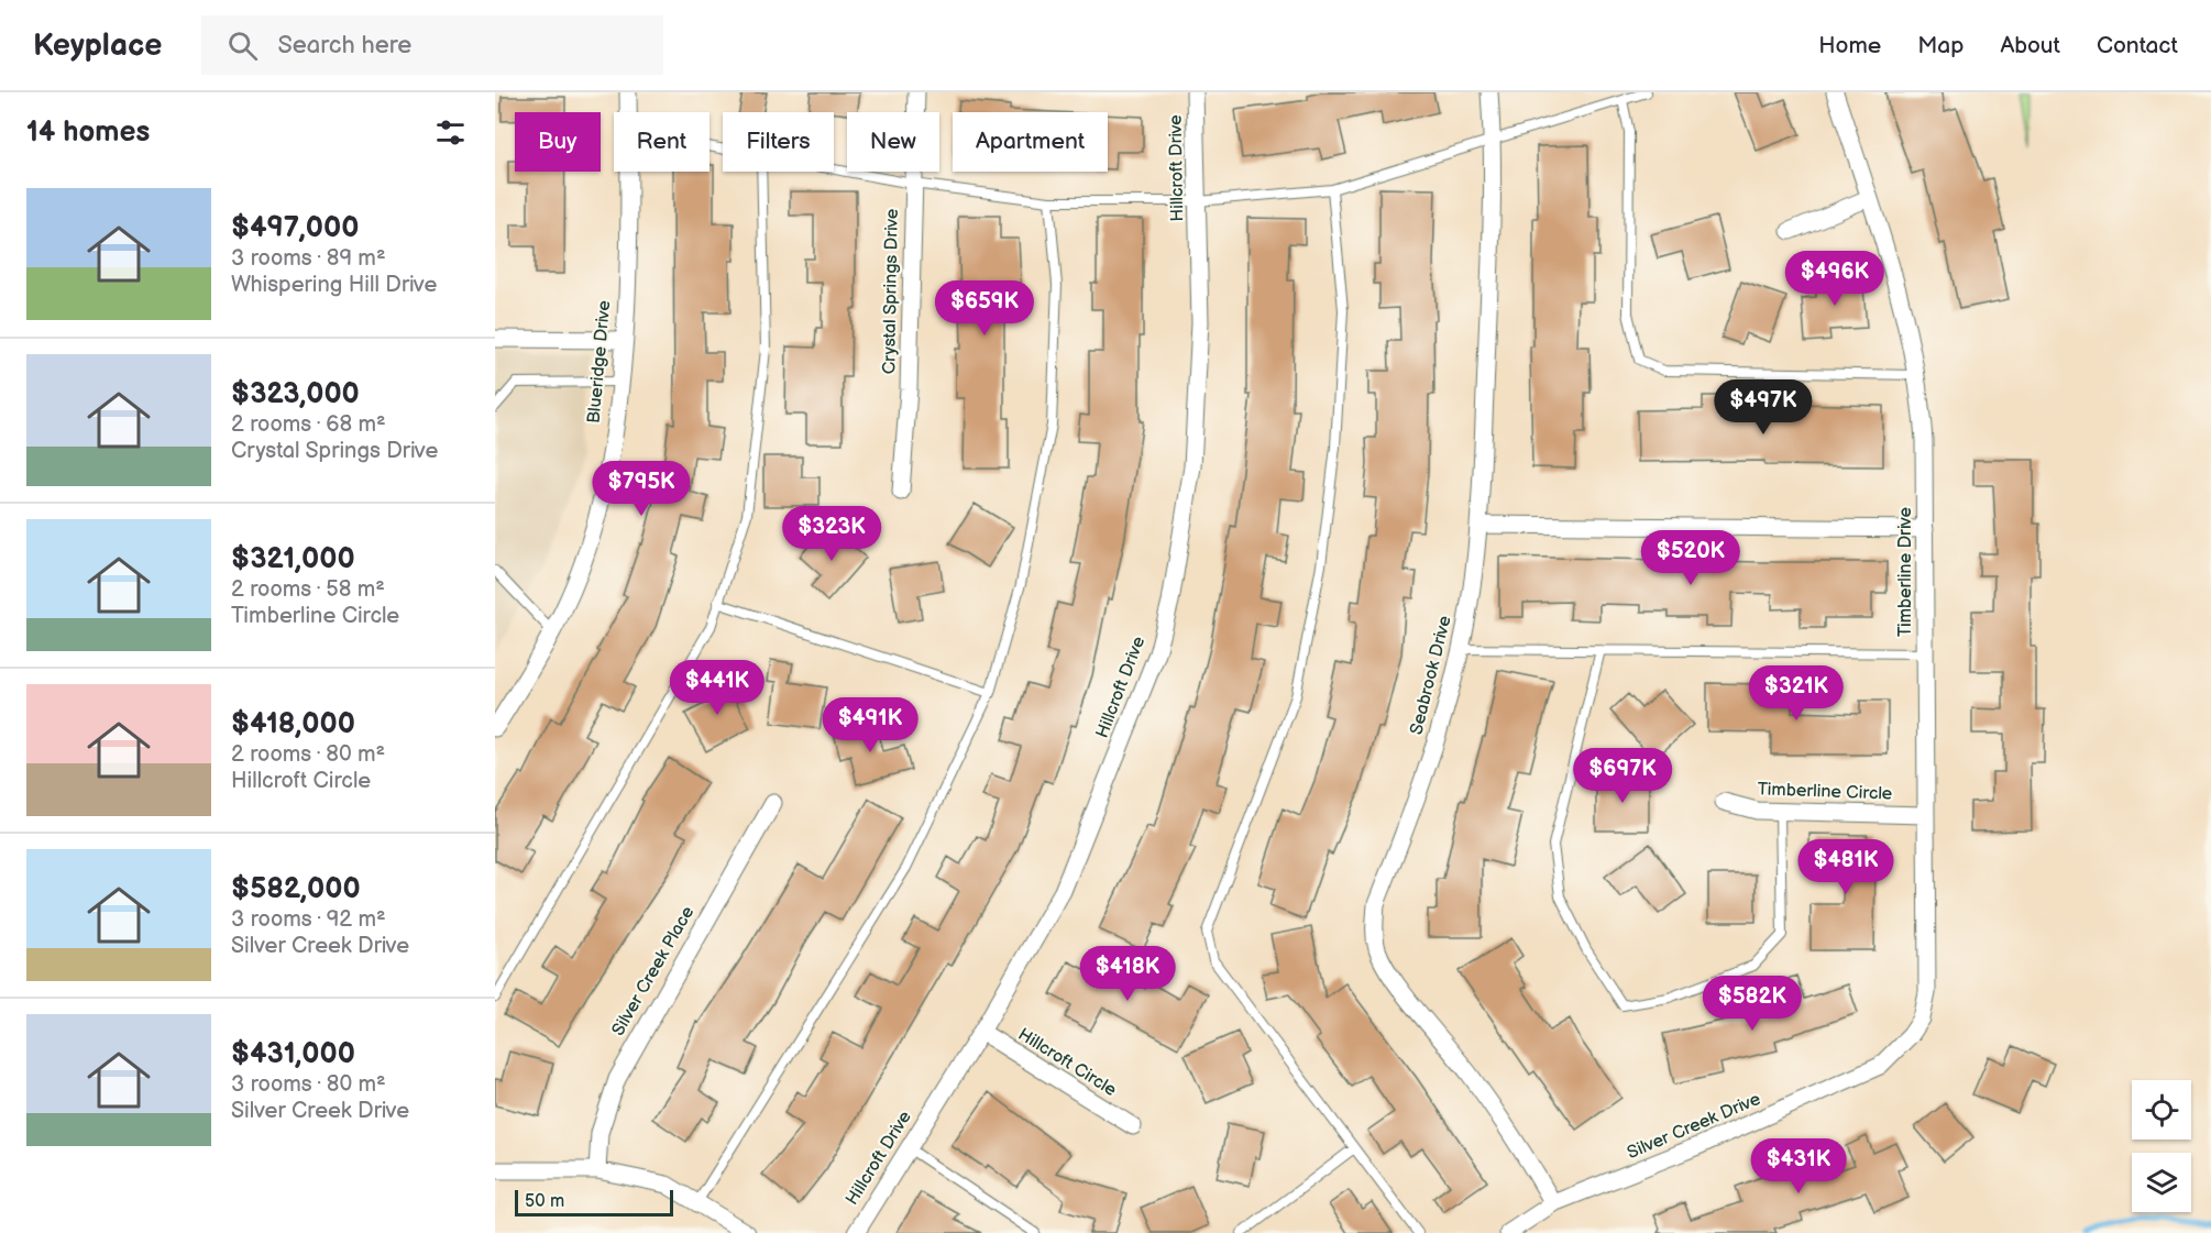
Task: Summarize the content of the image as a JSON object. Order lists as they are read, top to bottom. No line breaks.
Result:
{"streets":{"street":["Hillcroft Drive","Crystal Springs Drive","Blueridge Drive","Timberline Drive","Seabrook Drive","Timberline Circle","Silver Creek Place","Hillcroft Circle","Silver Creek Drive"]},"crossings":[["Hillcroft Drive","Hillcroft Circle"],["Timberline Drive","Timberline Circle"],["Timberline Drive","Silver Creek Drive"],["Seabrook Drive","Silver Creek Drive"]],"scale_bar":"50 m","page":{"header":"Keyplace","search":"Search here","nav":["Home","Map","About","Contact"],"heading":"14 homes","chip":["Buy","Rent","Filters","New","Apartment"],"list":[{"name":"$497,000","note":"3 rooms · 89 m² · Whispering Hill Drive"},{"name":"$323,000","note":"2 rooms · 68 m² · Crystal Springs Drive"},{"name":"$321,000","note":"2 rooms · 58 m² · Timberline Circle"},{"name":"$418,000","note":"2 rooms · 80 m² · Hillcroft Circle"},{"name":"$582,000","note":"3 rooms · 92 m² · Silver Creek Drive"},{"name":"$431,000","note":"3 rooms · 80 m² · Silver Creek Drive"}],"price":["$496K","$659K","$497K","$795K","$323K","$520K","$441K","$321K","$491K","$697K","$481K","$418K","$582K","$431K"],"scale":"50 m"}}
